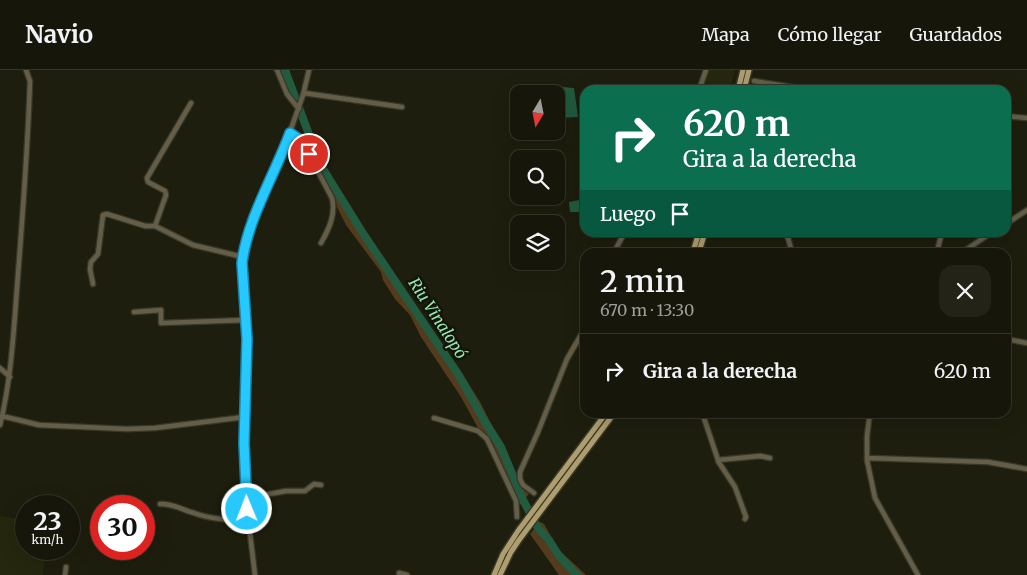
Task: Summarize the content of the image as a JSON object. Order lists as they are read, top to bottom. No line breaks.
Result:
{"water":["Riu Vinalopó"],"north":"bottom","page":{"header":"Navio","nav":["Mapa","Cómo llegar","Guardados"],"turn":["620 m","Gira a la derecha"],"then":"Luego","heading":["2 min","670 m · 13:30"],"list":[{"name":"Gira a la derecha","value":"620 m"}],"speed":"23 km/h","limit":"30"}}
